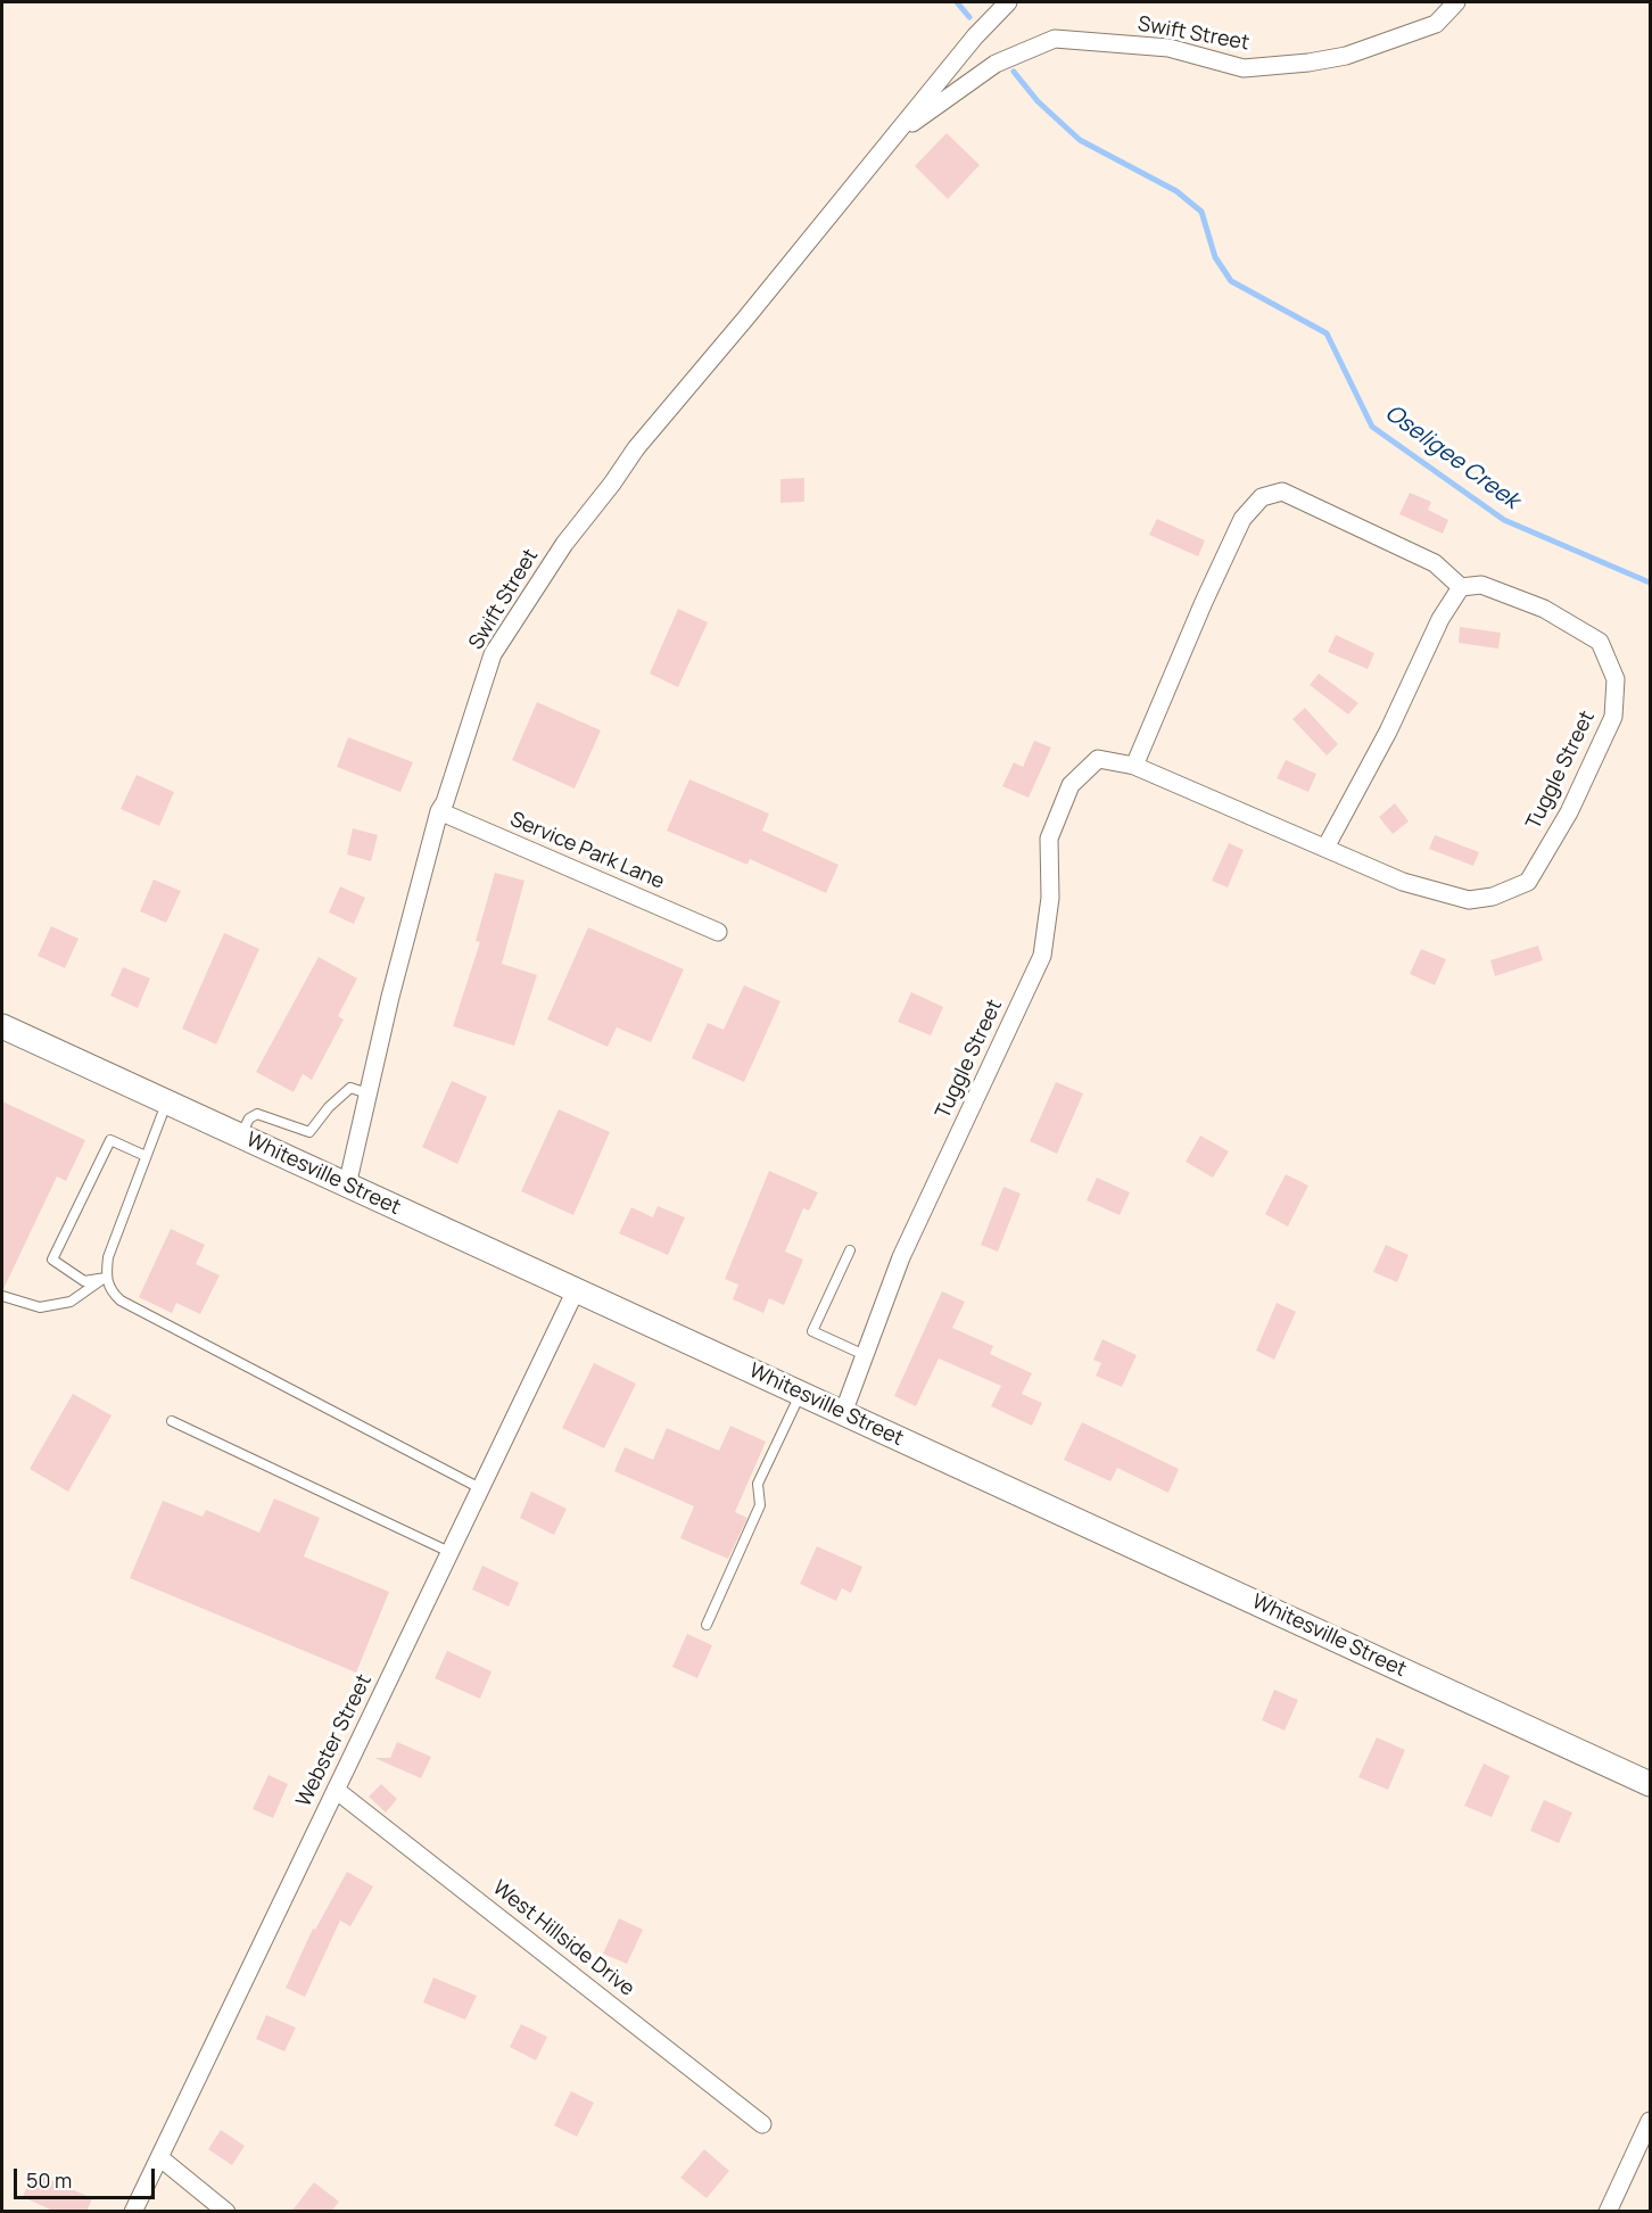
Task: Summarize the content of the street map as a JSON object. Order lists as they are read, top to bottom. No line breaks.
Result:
{"streets":{"main road":["Whitesville Street"],"street":["Swift Street","Tuggle Street","Service Park Lane","Webster Street","West Hillside Drive"]},"crossings":[["Swift Street","Service Park Lane"],["Swift Street","Whitesville Street"],["Tuggle Street","Whitesville Street"],["Whitesville Street","Webster Street"],["Webster Street","West Hillside Drive"]],"water":["Oseligee Creek"],"scale_bar":"50 m"}
